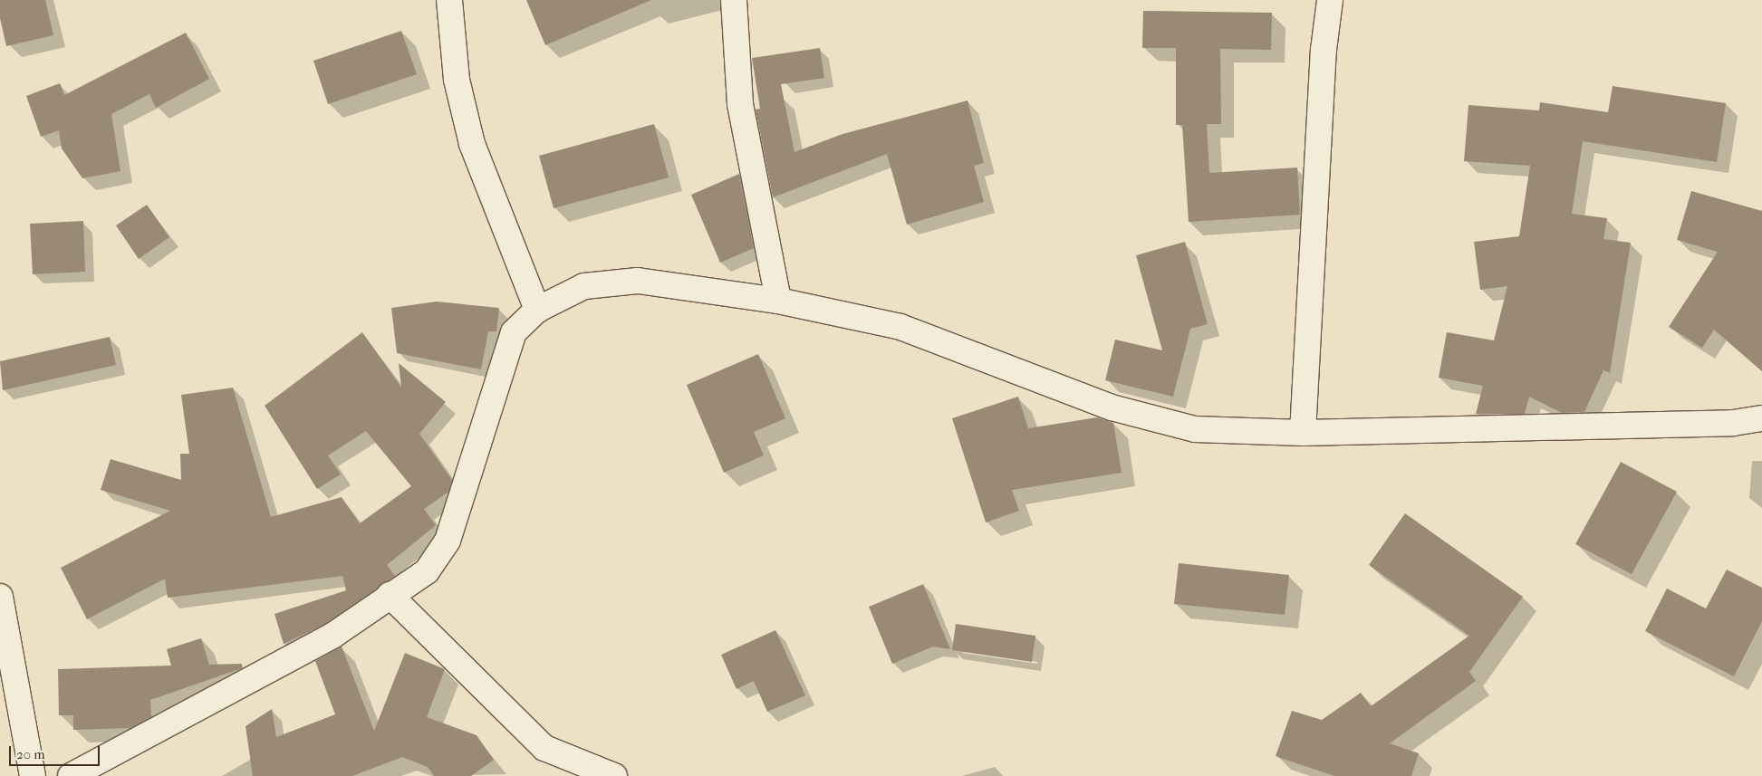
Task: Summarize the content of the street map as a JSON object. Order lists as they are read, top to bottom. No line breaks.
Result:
{"scale_bar":"20 m"}
